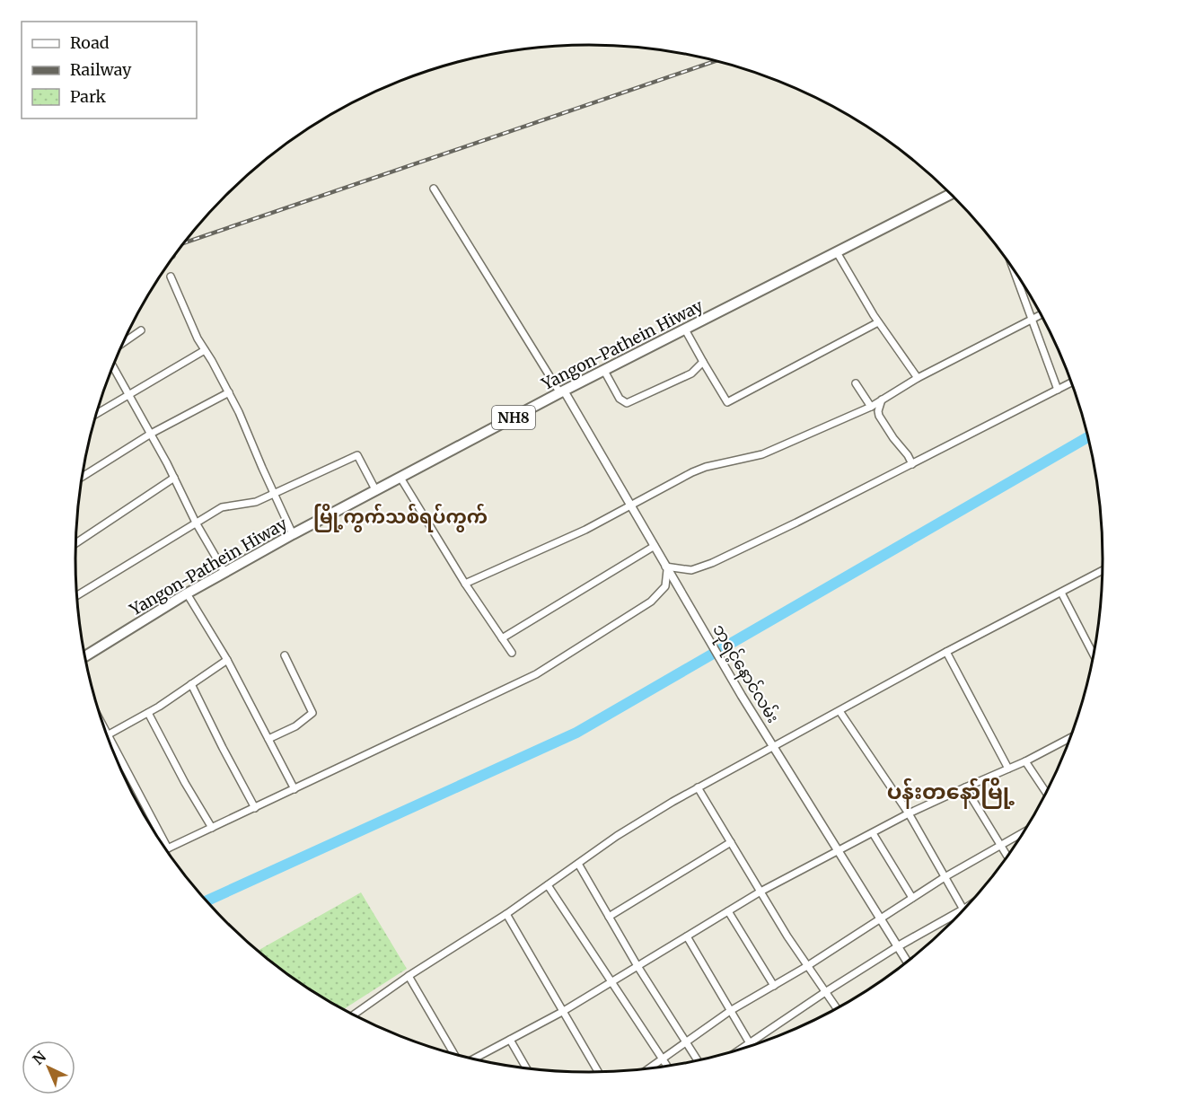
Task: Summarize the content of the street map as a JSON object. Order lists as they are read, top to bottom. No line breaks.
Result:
{"streets":{"highway":["Yangon-Pathein Hiway","NH8"],"street":["ဘုရင့်နောင်လမ်း"]},"crossings":[["Yangon-Pathein Hiway","ဘုရင့်နောင်လမ်း"]],"districts":["မြို့ကွက်သစ်ရပ်ကွက်","ပန်းတနော်မြို့"],"legend":["Road","Railway","Park"],"north":"top left"}
